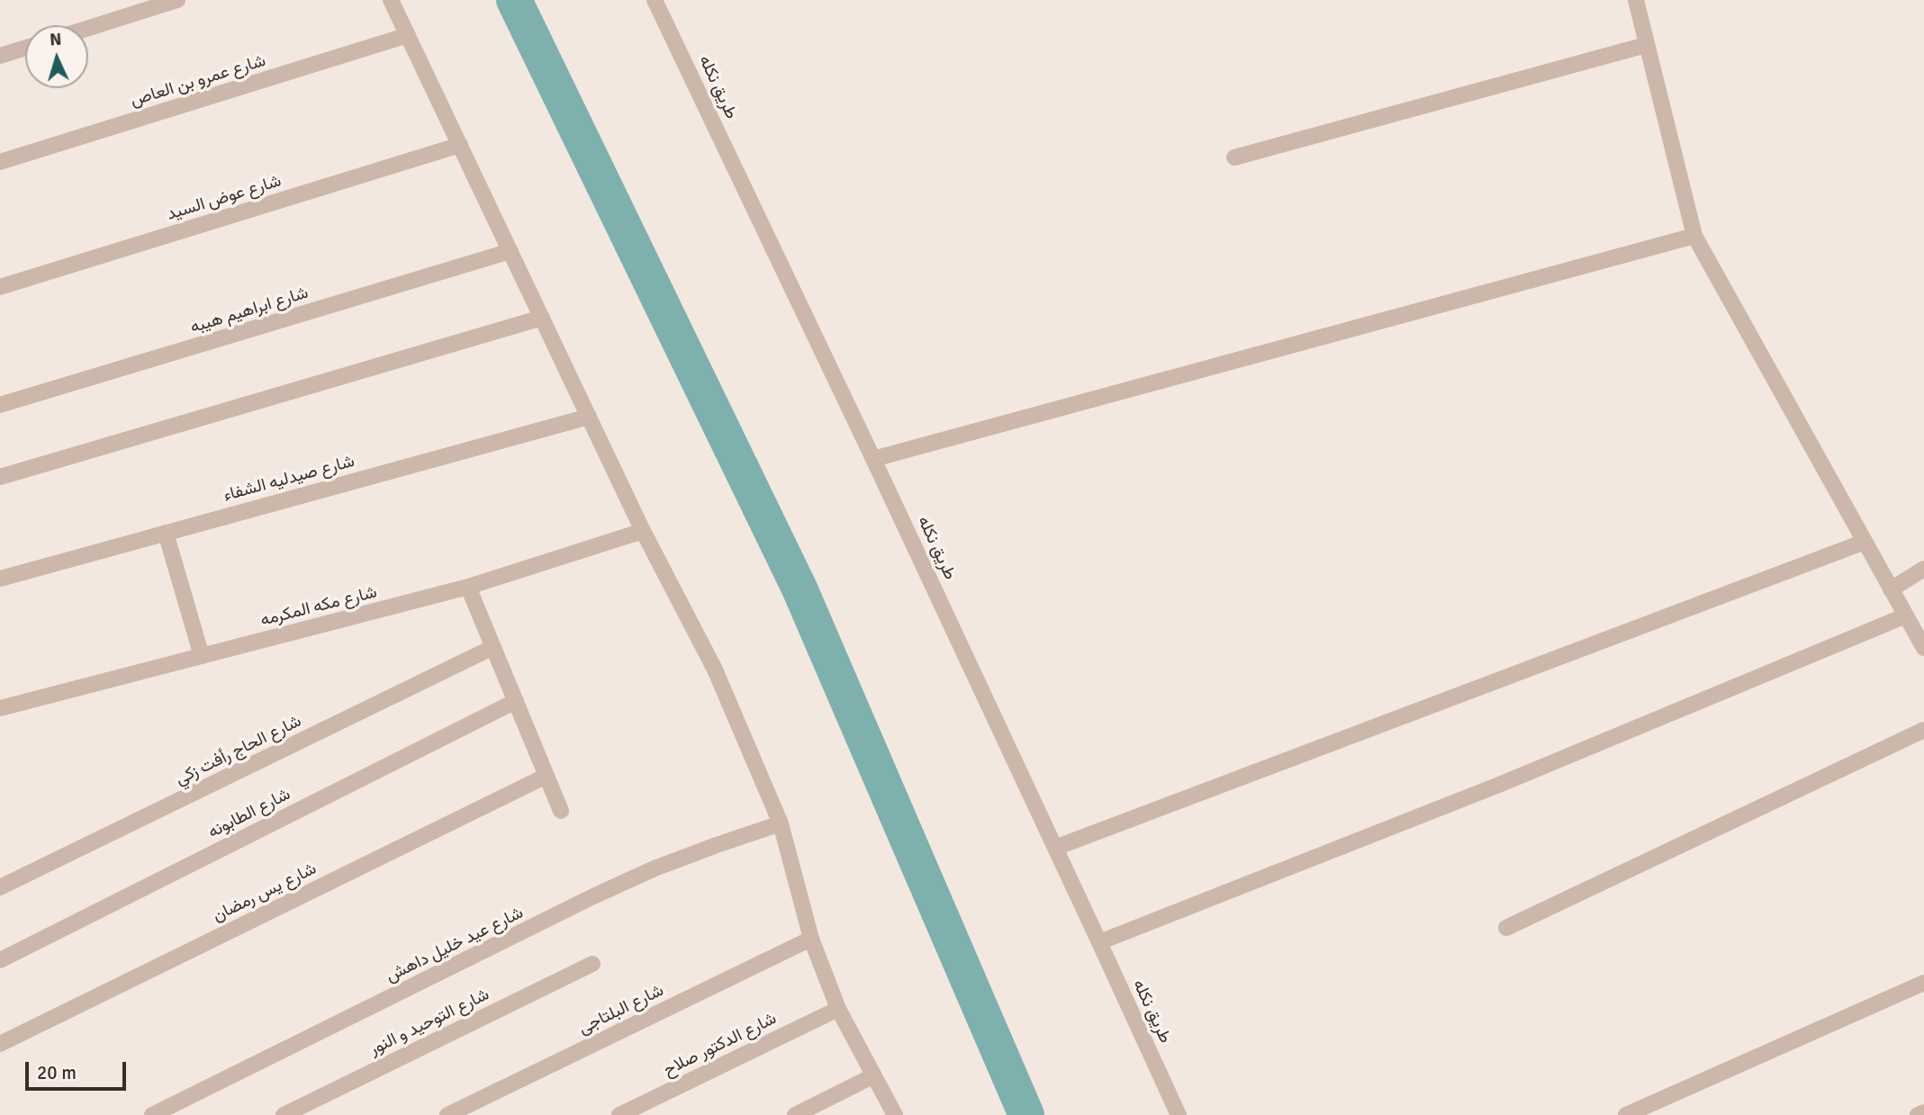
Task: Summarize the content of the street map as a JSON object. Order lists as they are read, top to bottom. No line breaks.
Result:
{"streets":{"street":["شارع عمرو بن العاص","طريق نكله","شارع عوض السيد","شارع ابراهيم هيبه","شارع صيدليه الشفاء","شارع مكه المكرمه","شارع الحاج رأفت زكي","شارع الطابونه","شارع يس رمضان","شارع عيد خليل داهش","شارع البلتاجى","شارع التوحيد و النور","شارع الدكتور صلاح"]},"scale_bar":"20 m","north":"top"}
